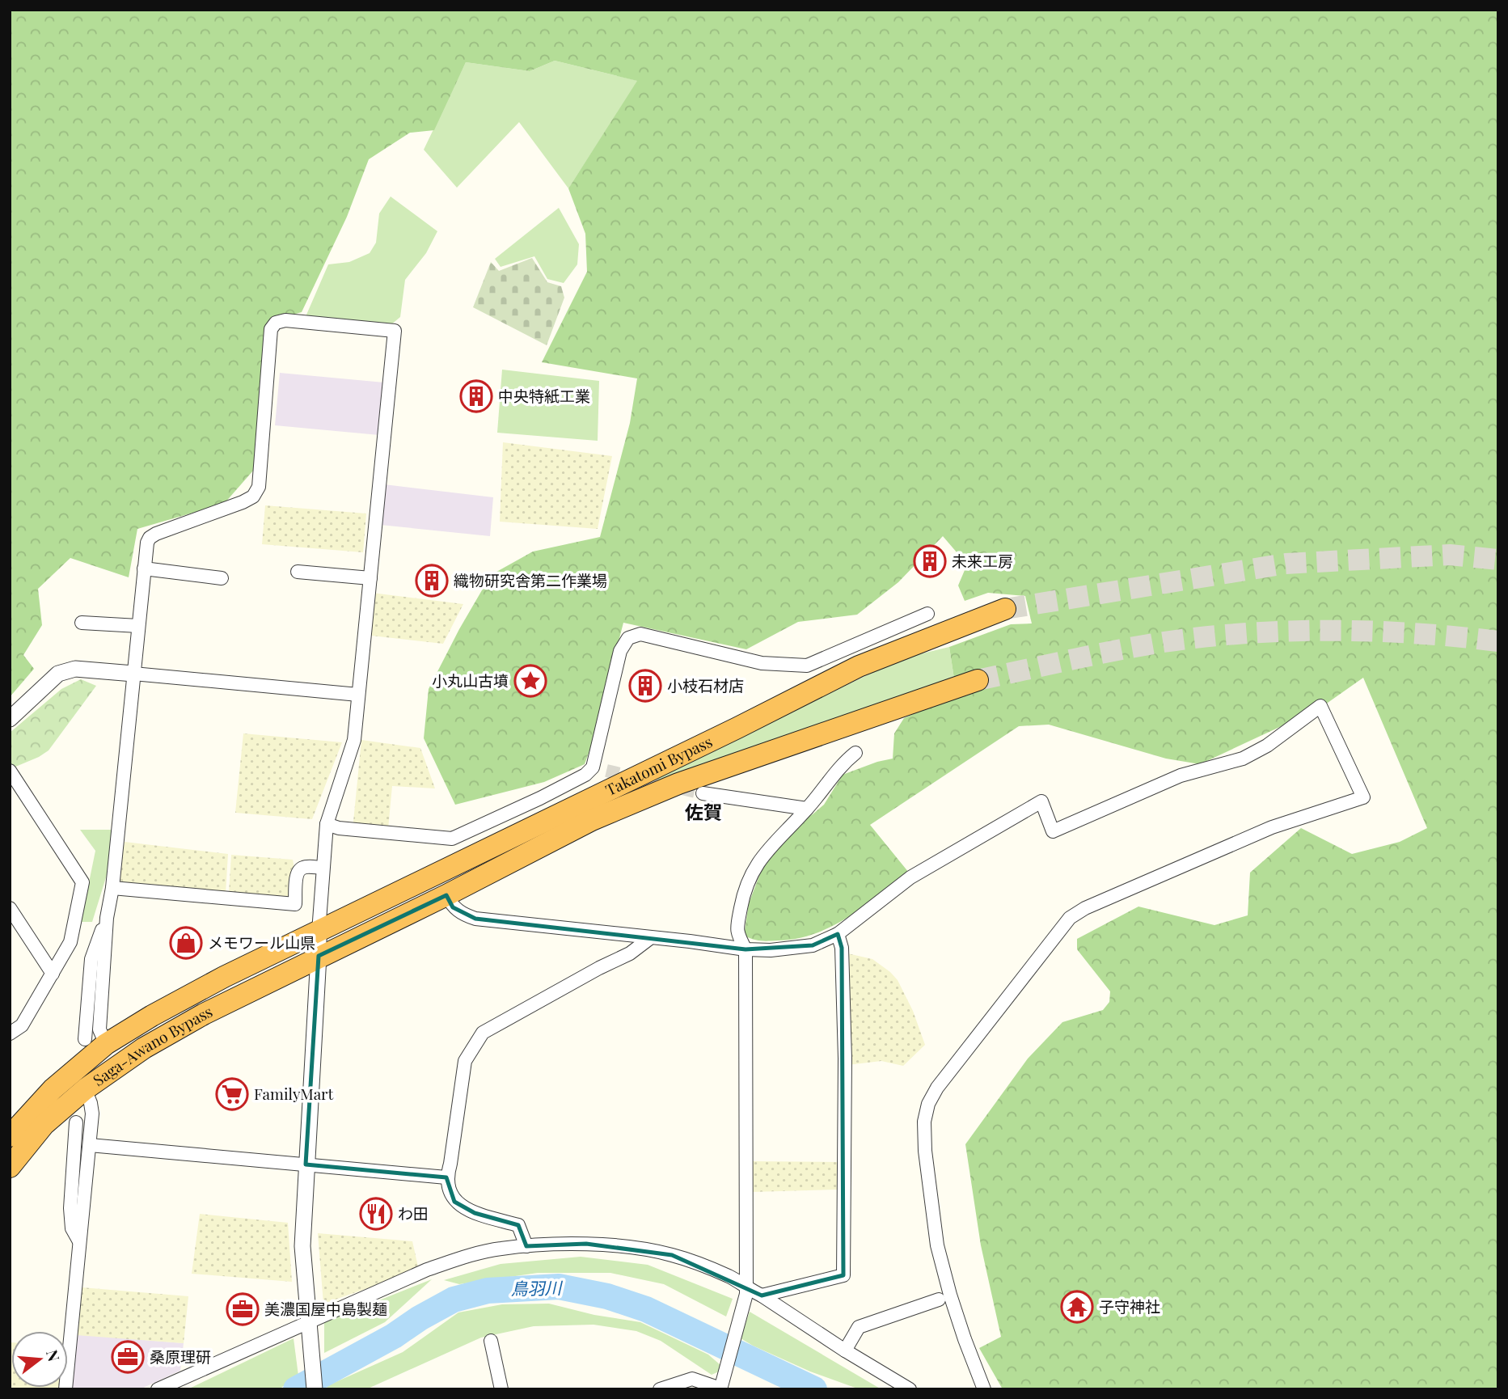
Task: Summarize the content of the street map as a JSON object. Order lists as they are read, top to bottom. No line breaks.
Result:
{"streets":{"highway":["Takatomi Bypass","Saga-Awano Bypass"]},"crossings":[["Takatomi Bypass","Saga-Awano Bypass"]],"districts":["佐賀"],"water":["鳥羽川"],"places":{"building":["中央特紙工業","未来工房","織物研究舎第二作業場","小枝石材店"],"place":["小丸山古墳"],"shop":["メモワール山県"],"supermarket":["FamilyMart"],"restaurant":["わ田"],"temple":["子守神社"],"office":["美濃国屋中島製麺","桑原理研"]},"north":"right"}
